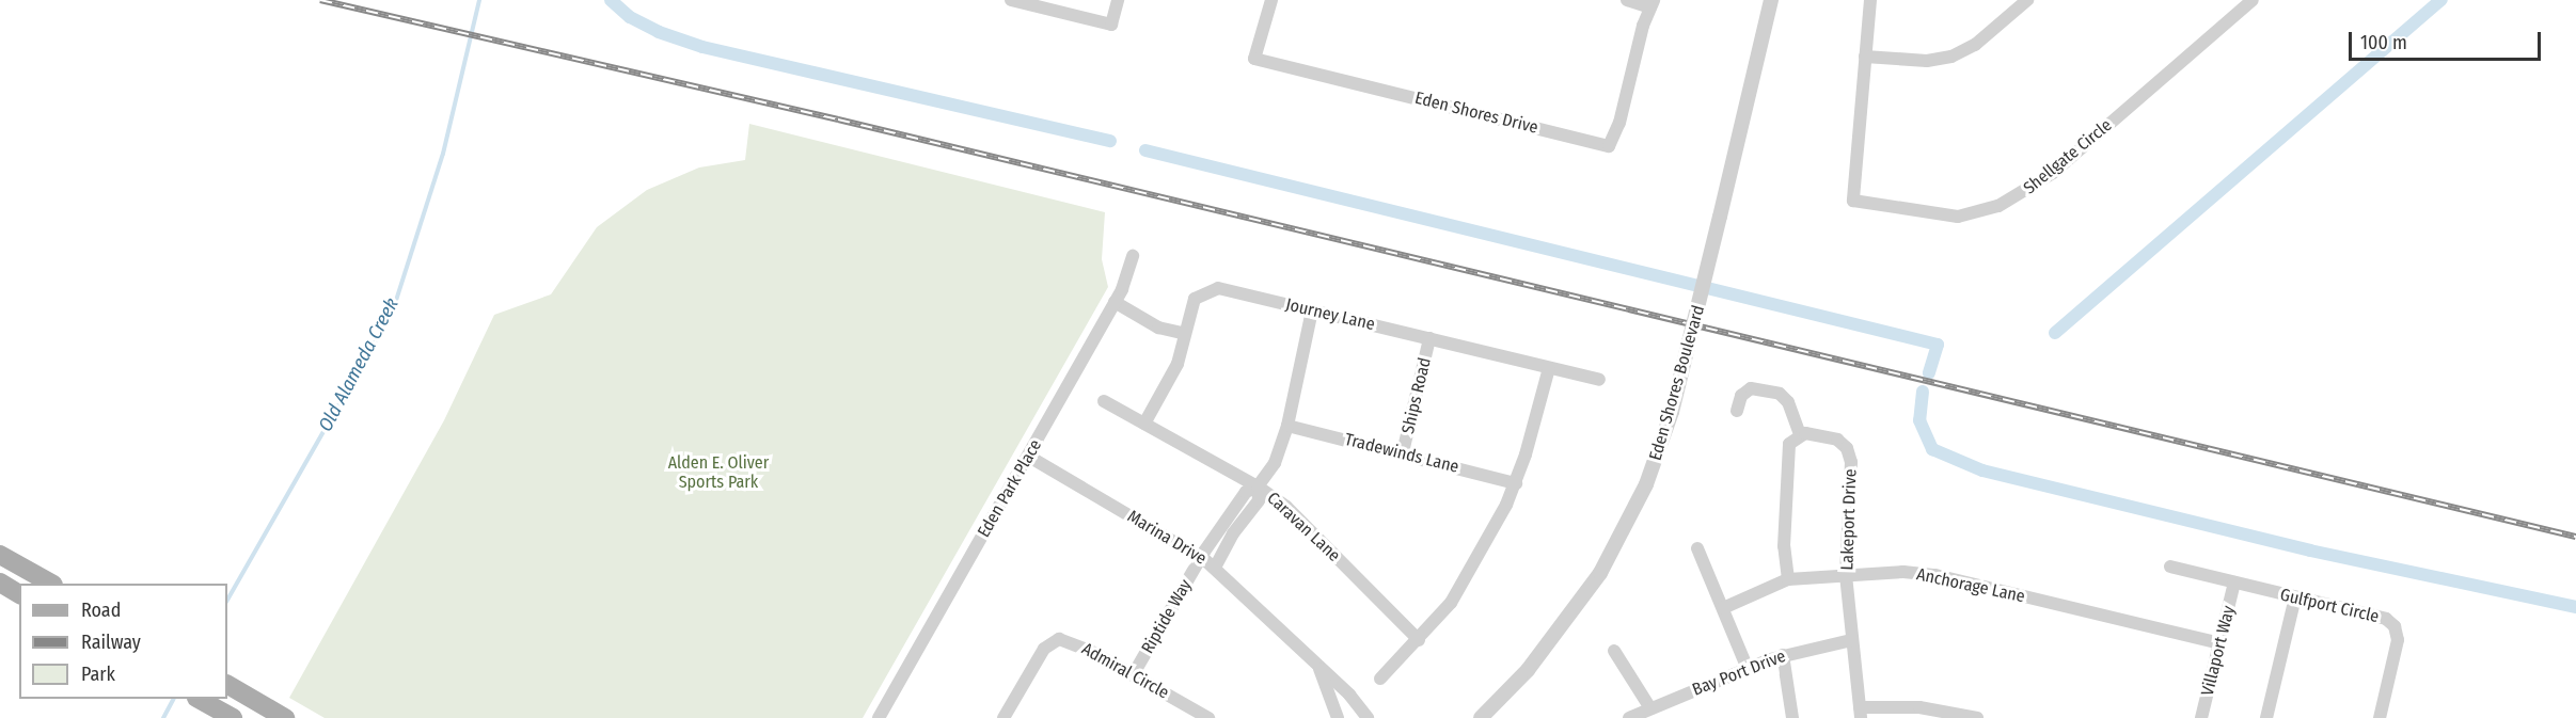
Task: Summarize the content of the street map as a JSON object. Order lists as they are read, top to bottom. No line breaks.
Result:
{"streets":{"street":["Eden Shores Drive","Shellgate Circle","Journey Lane","Eden Shores Boulevard","Ships Road","Tradewinds Lane","Eden Park Place","Lakeport Drive","Caravan Lane","Marina Drive","Anchorage Lane","Gulfport Circle","Riptide Way","Villaport Way","Admiral Circle","Bay Port Drive"]},"crossings":[["Journey Lane","Ships Road"],["Journey Lane","Caravan Lane"],["Ships Road","Tradewinds Lane"],["Eden Park Place","Marina Drive"],["Lakeport Drive","Anchorage Lane"],["Lakeport Drive","Bay Port Drive"],["Caravan Lane","Riptide Way"],["Marina Drive","Riptide Way"],["Anchorage Lane","Villaport Way"],["Gulfport Circle","Villaport Way"],["Riptide Way","Admiral Circle"]],"water":["Old Alameda Creek"],"parks":["Alden E. Oliver Sports Park"],"legend":["Road","Railway","Park"],"scale_bar":"100 m"}
